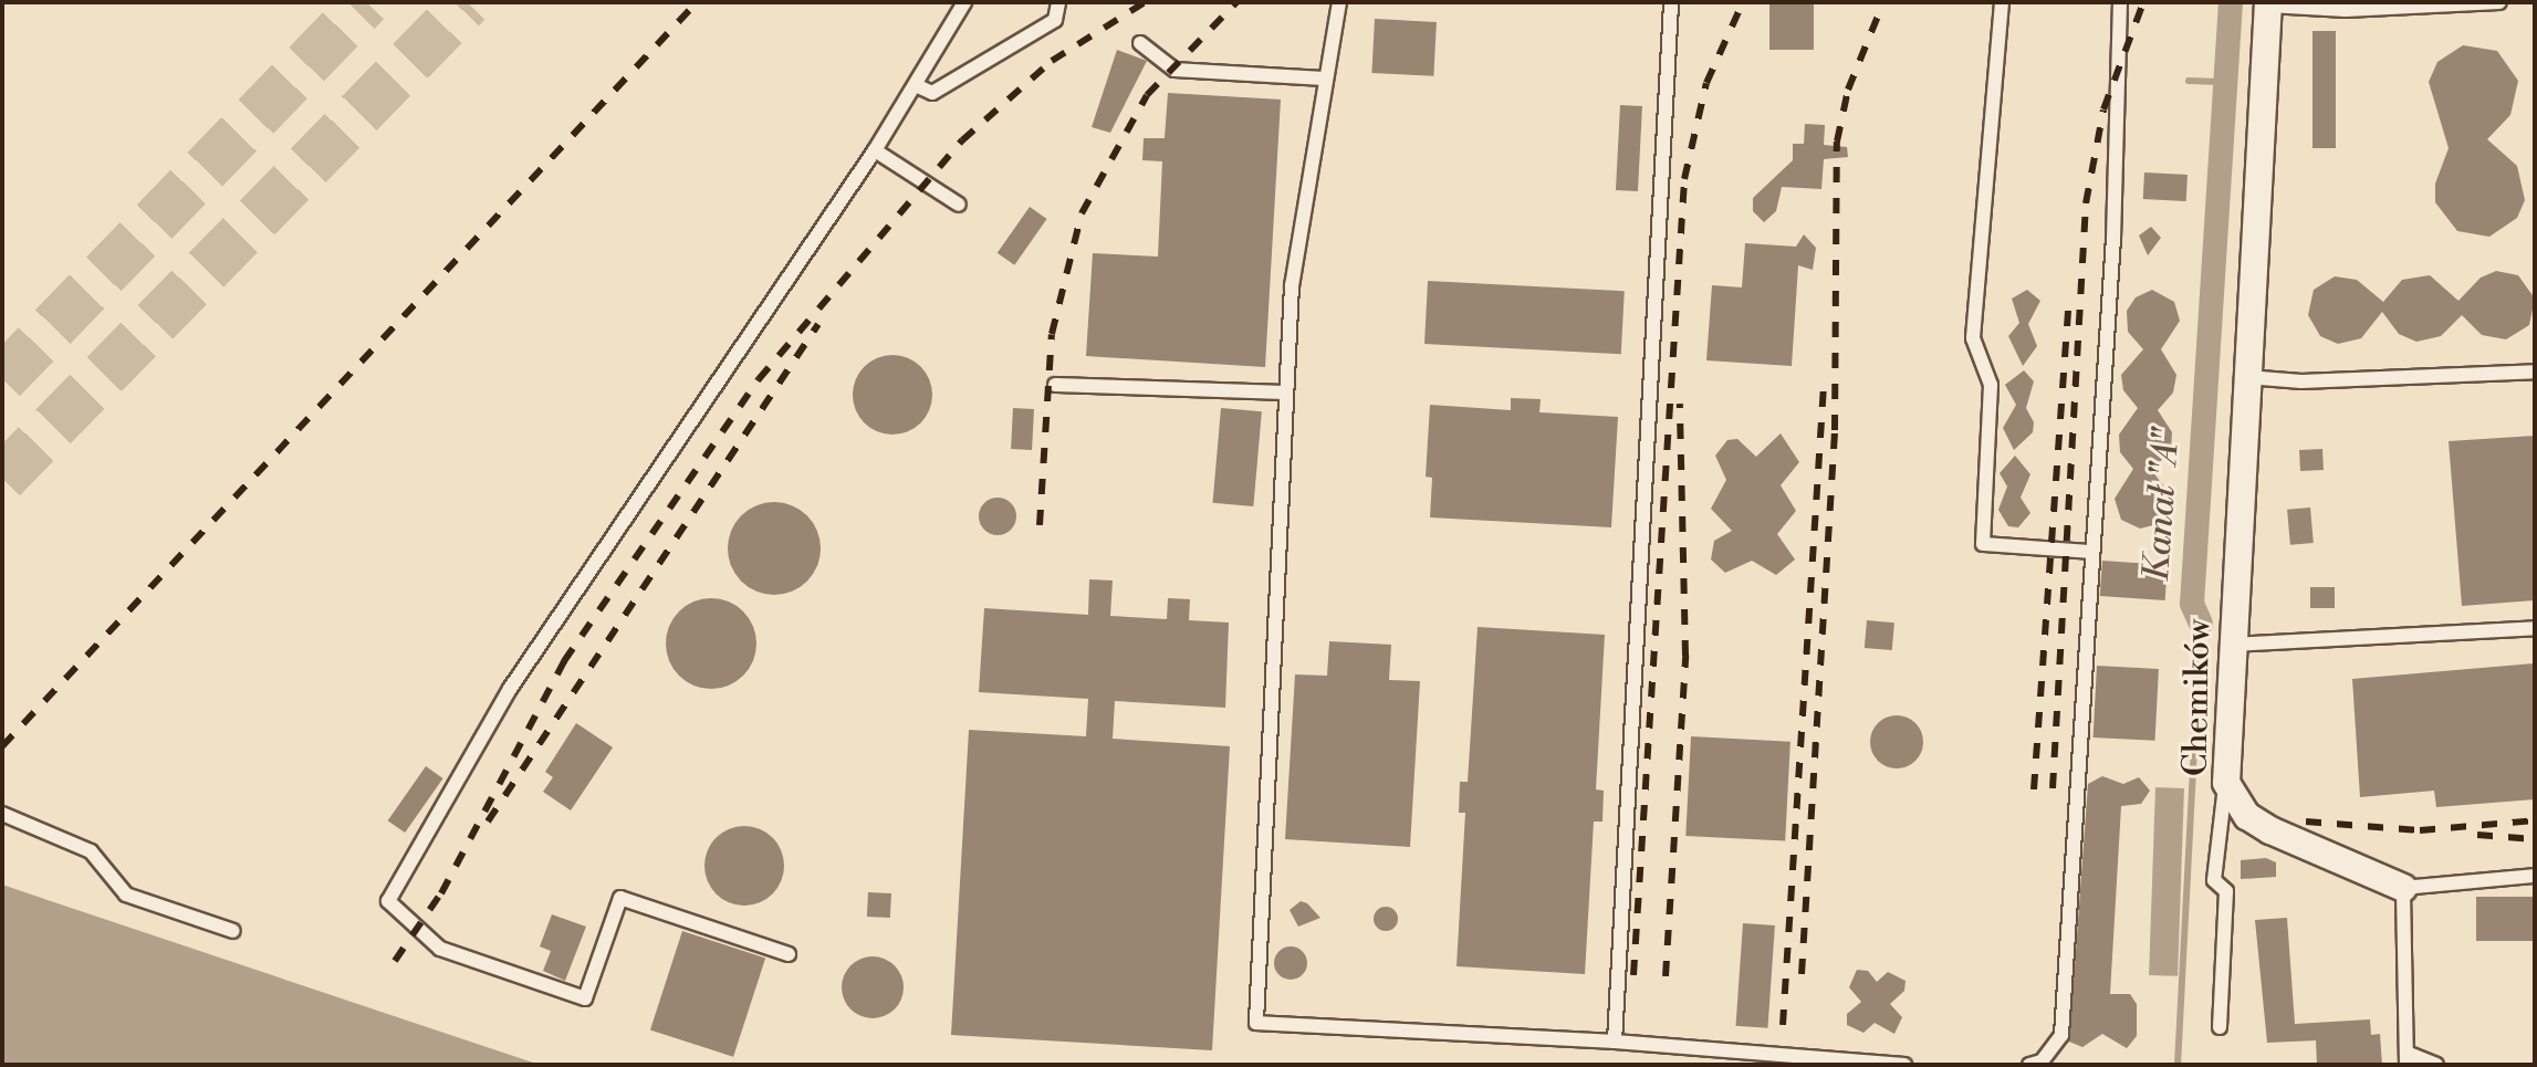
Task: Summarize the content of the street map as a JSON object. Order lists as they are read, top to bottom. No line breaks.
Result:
{"streets":{"street":["Chemików"]},"water":["Kanał \"A\""]}
